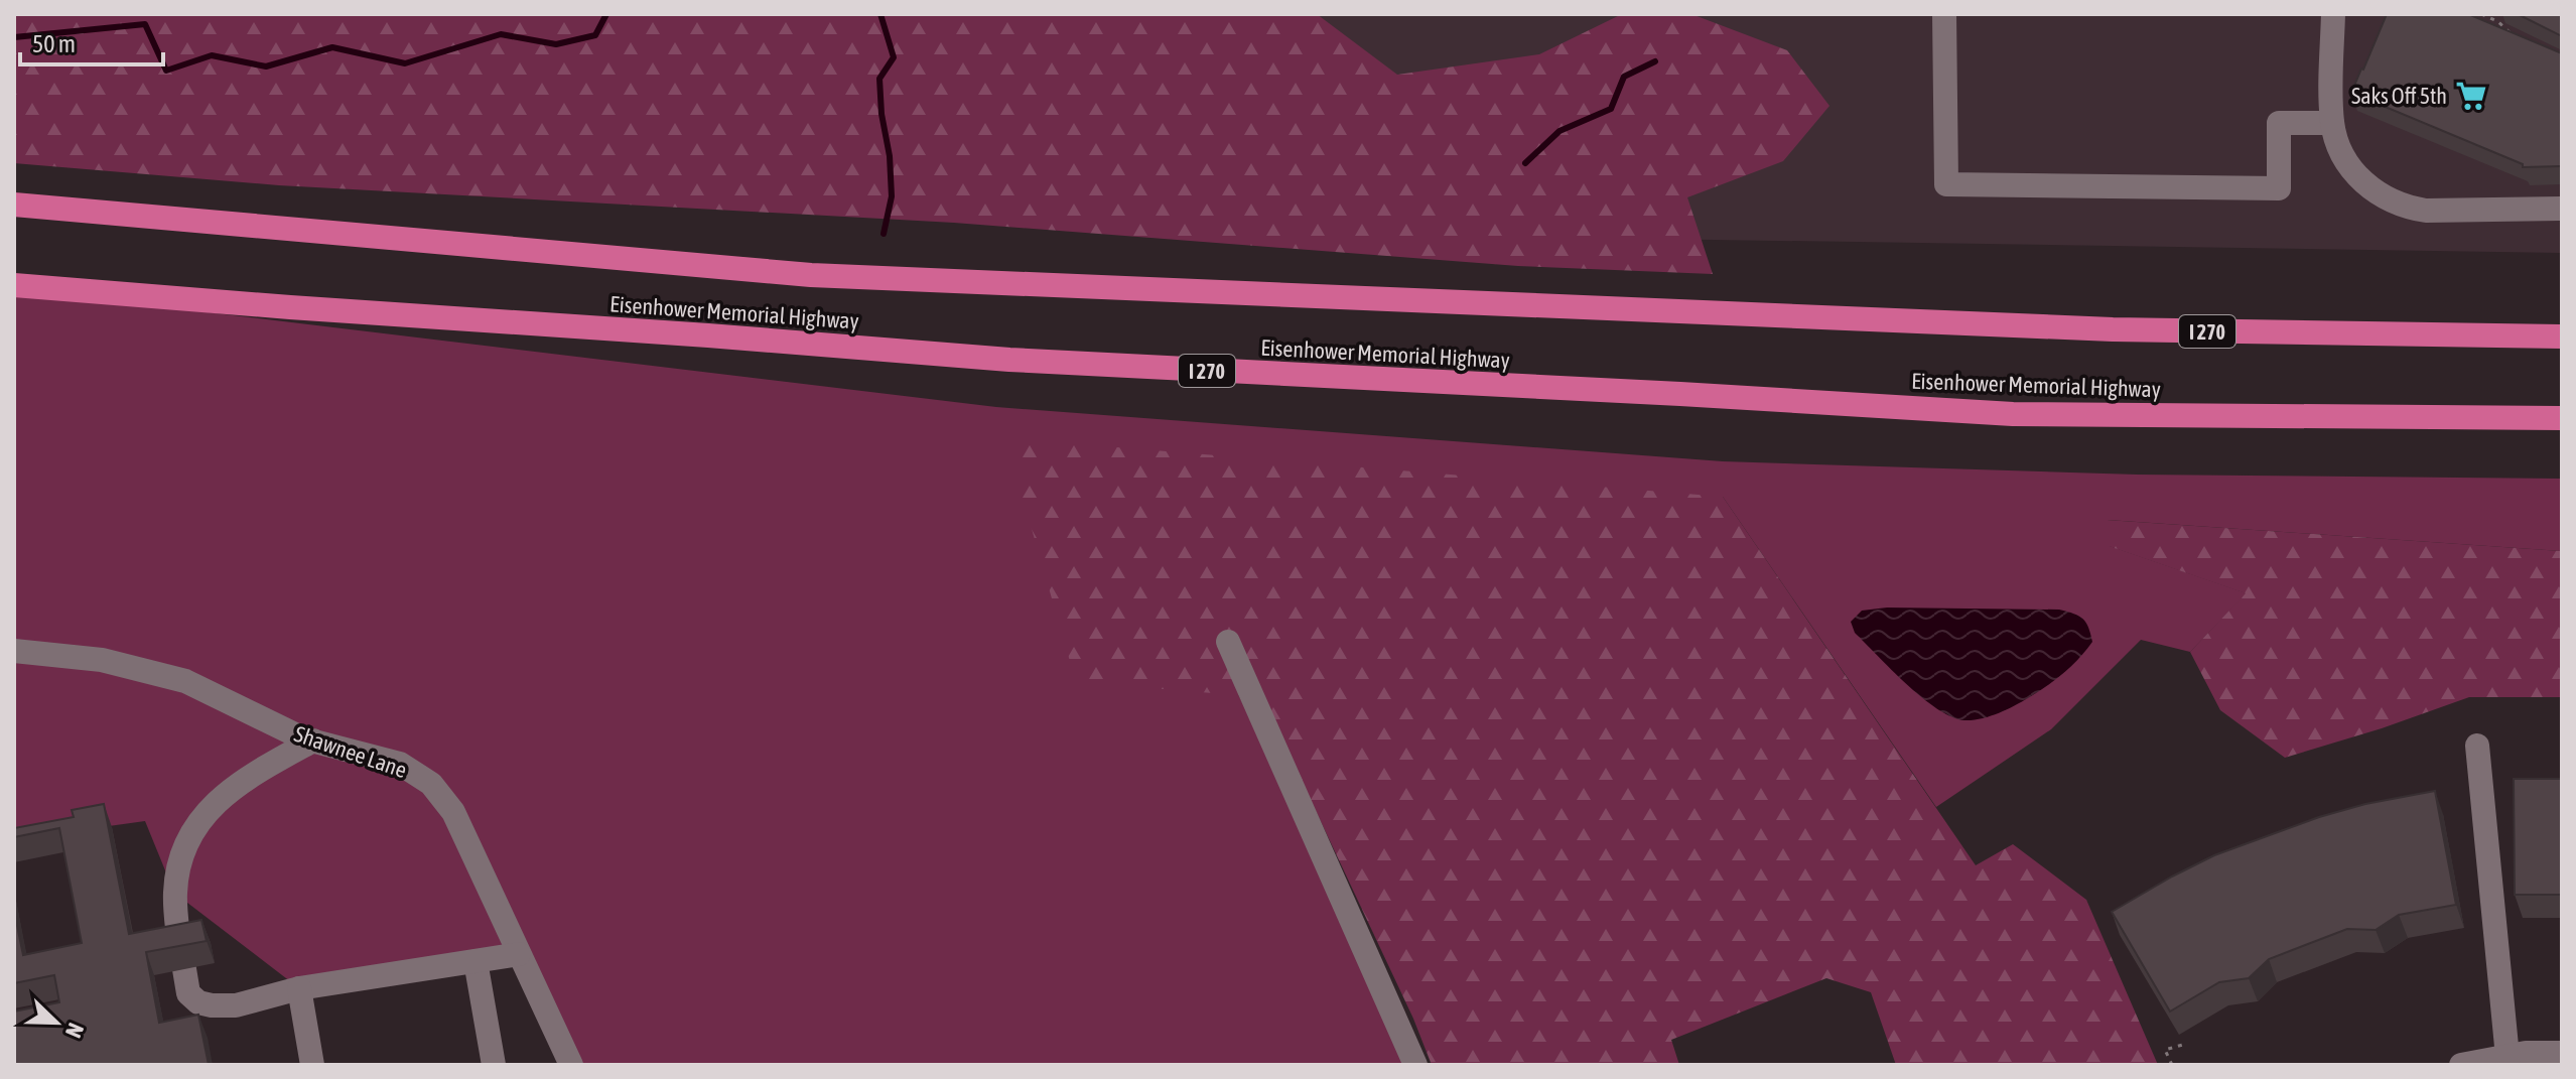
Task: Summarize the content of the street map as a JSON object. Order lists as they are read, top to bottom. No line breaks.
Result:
{"streets":{"highway":["Eisenhower Memorial Highway","I 270"],"street":["Shawnee Lane"]},"places":{"supermarket":["Saks Off 5th"]},"scale_bar":"50 m","north":"bottom right"}
